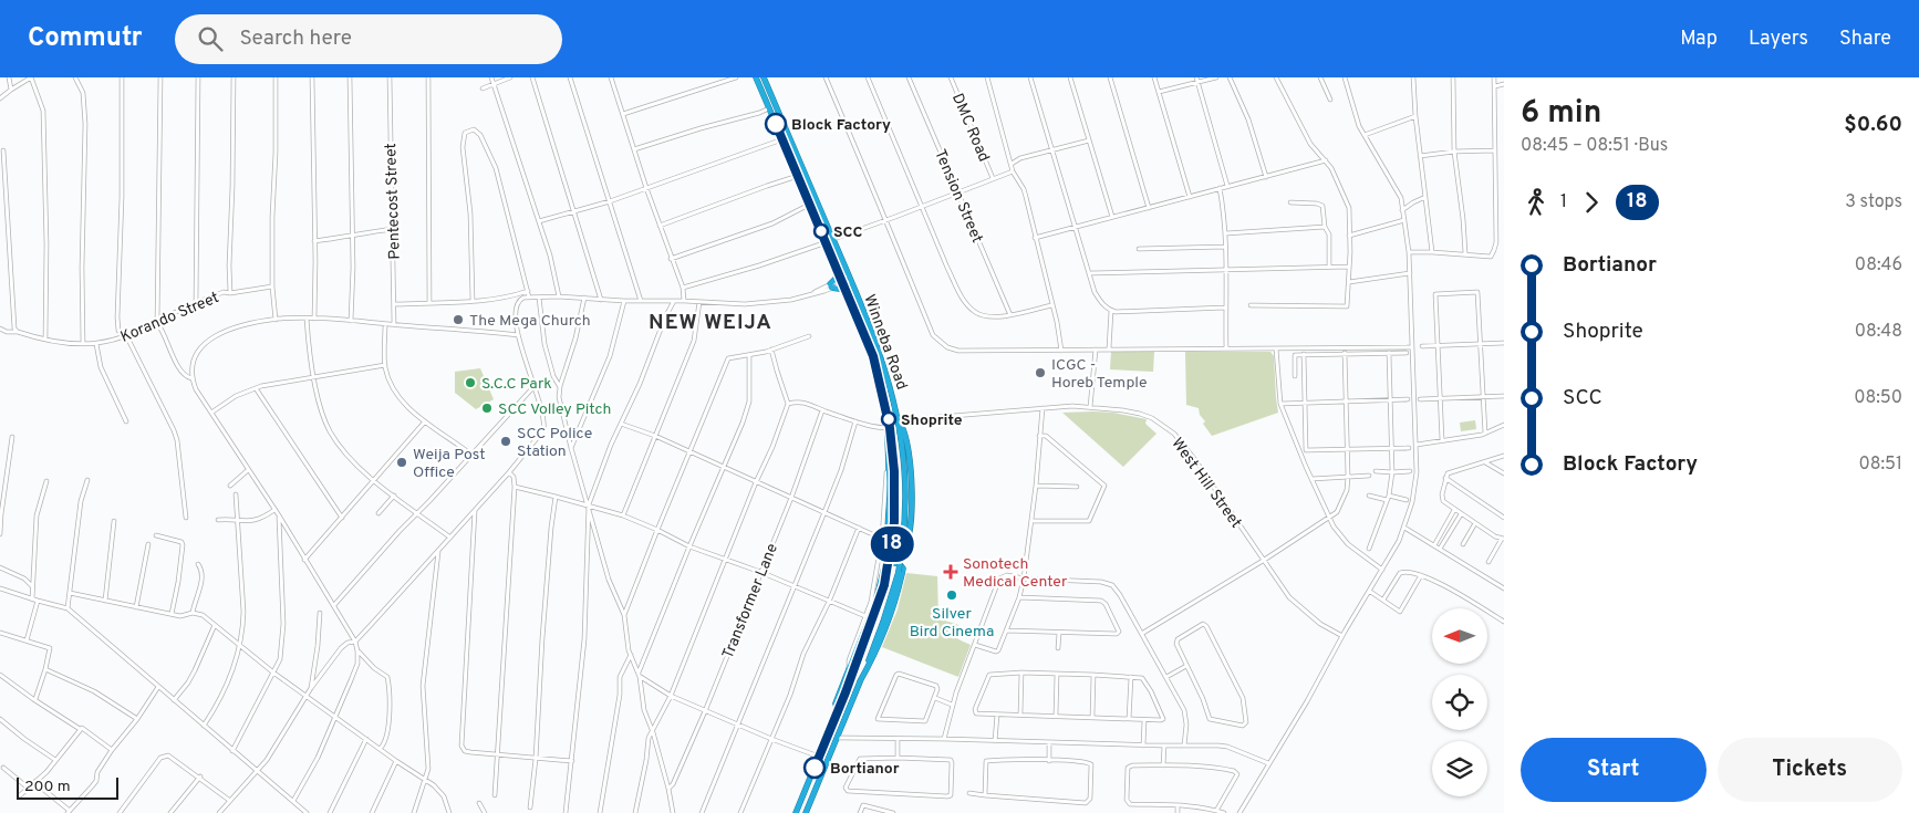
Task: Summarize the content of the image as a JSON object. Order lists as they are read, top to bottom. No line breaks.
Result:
{"streets":{"highway":["Winneba Road"],"street":["DMC Road","Tension Street","Pentecost Street","Korando Street","West Hill Street","Transformer Lane"]},"crossings":[["Winneba Road","West Hill Street"]],"districts":["NEW WEIJA"],"places":{"other":["Block Factory","SCC","The Mega Church","ICGC - Horeb Temple","S.C.C Park","SCC Volley Pitch","Shoprite","SCC Police Station","Weija Post Office","Silver Bird Cinema","Bortianor"],"health":["Sonotech Medical Center"]},"lines":["bus line 18"],"scale_bar":"200 m","north":"left","page":{"header":"Commutr","search":"Search here","nav":["Map","Layers","Share"],"on_map":"18","heading":["6 min","08:45 – 08:51 · Bus","$0.60"],"legs":["1","18","3 stops"],"list":[{"name":"Bortianor","value":"08:46"},{"name":"Shoprite","value":"08:48"},{"name":"SCC","value":"08:50"},{"name":"Block Factory","value":"08:51"}],"buttons":["Start","Tickets"],"scale":"200 m"}}
